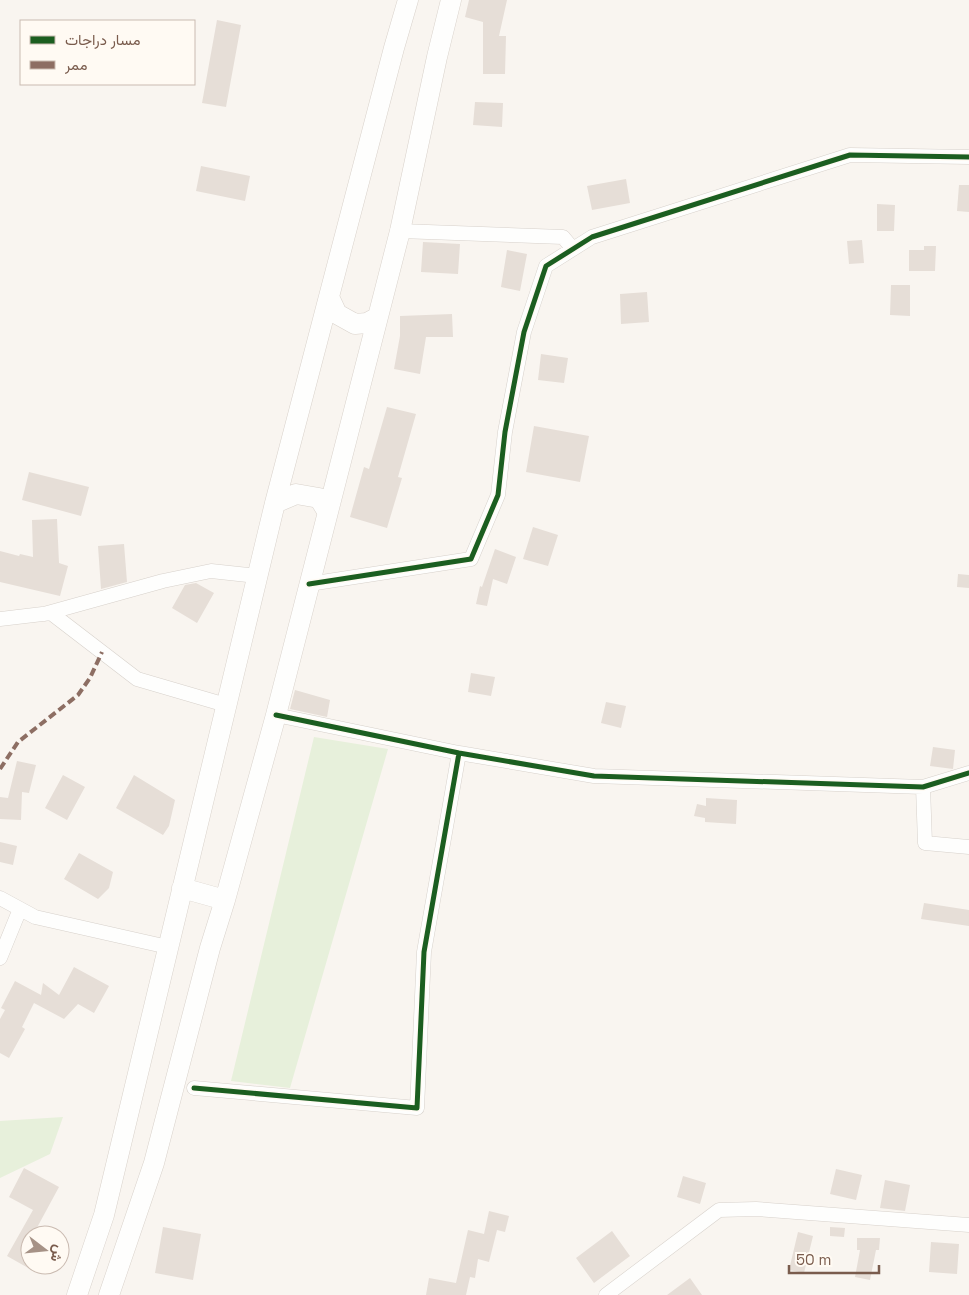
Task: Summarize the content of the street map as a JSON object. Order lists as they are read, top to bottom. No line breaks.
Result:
{"legend":["مسار دراجات","ممر"],"scale_bar":"50 m","north":"right"}
